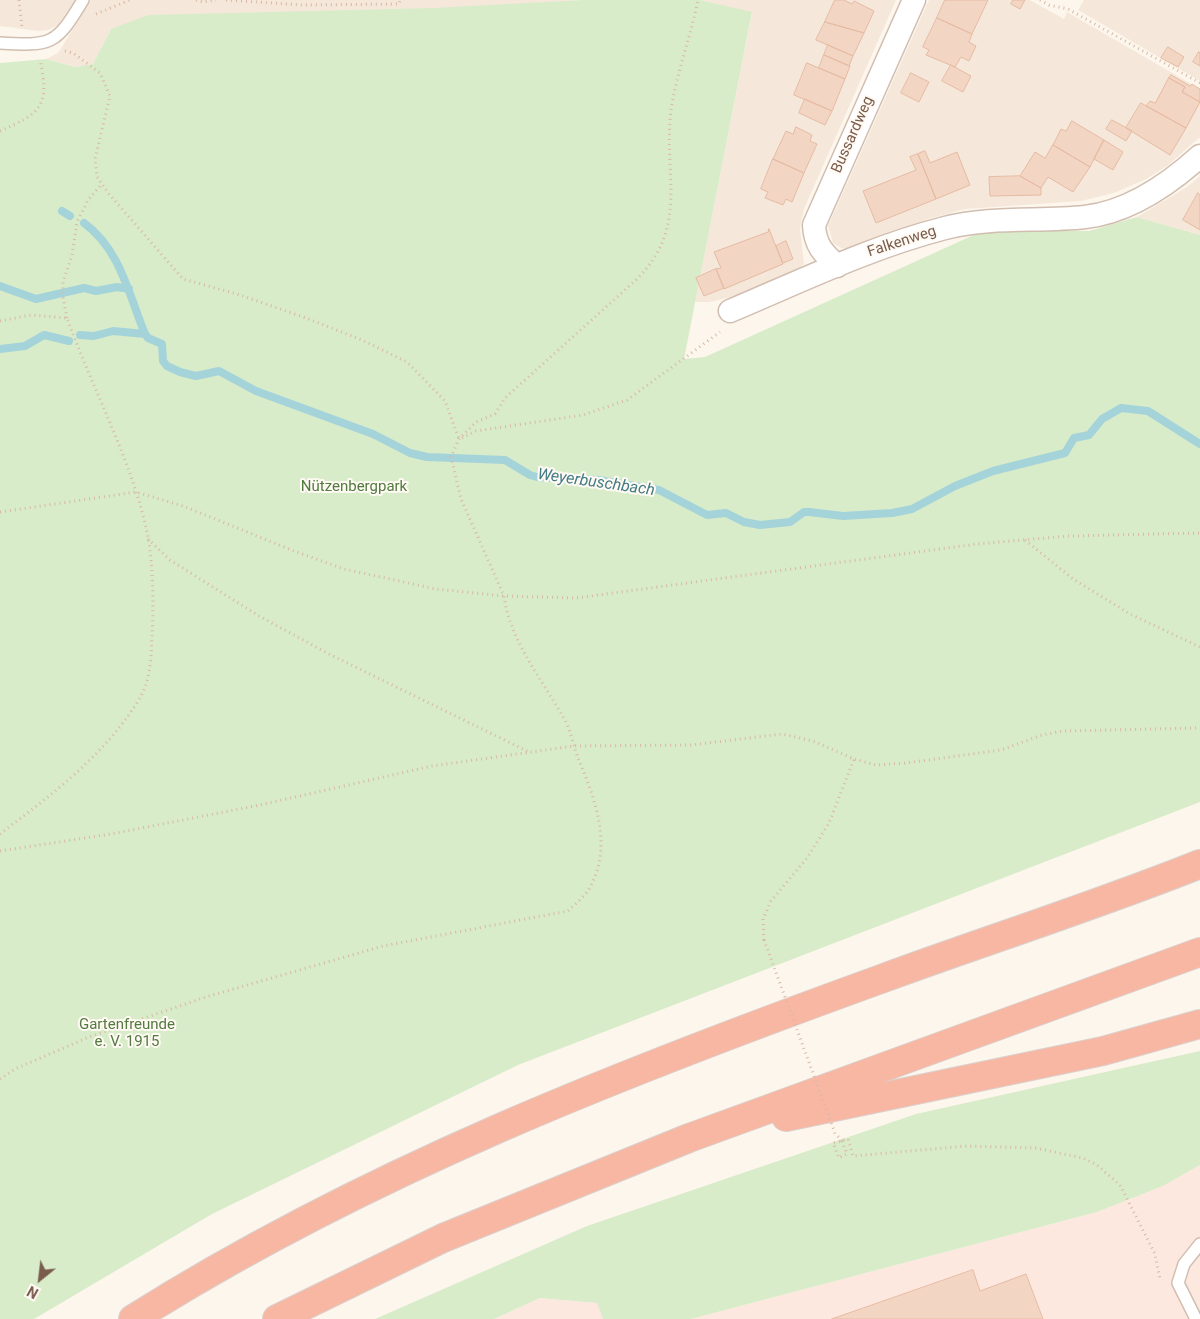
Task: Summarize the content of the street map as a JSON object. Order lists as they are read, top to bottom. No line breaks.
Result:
{"streets":{"street":["Bussardweg","Falkenweg"]},"crossings":[["Bussardweg","Falkenweg"]],"water":["Weyerbuschbach"],"parks":["Nützenbergpark","Gartenfreunde e. V. 1915"],"north":"bottom left"}
